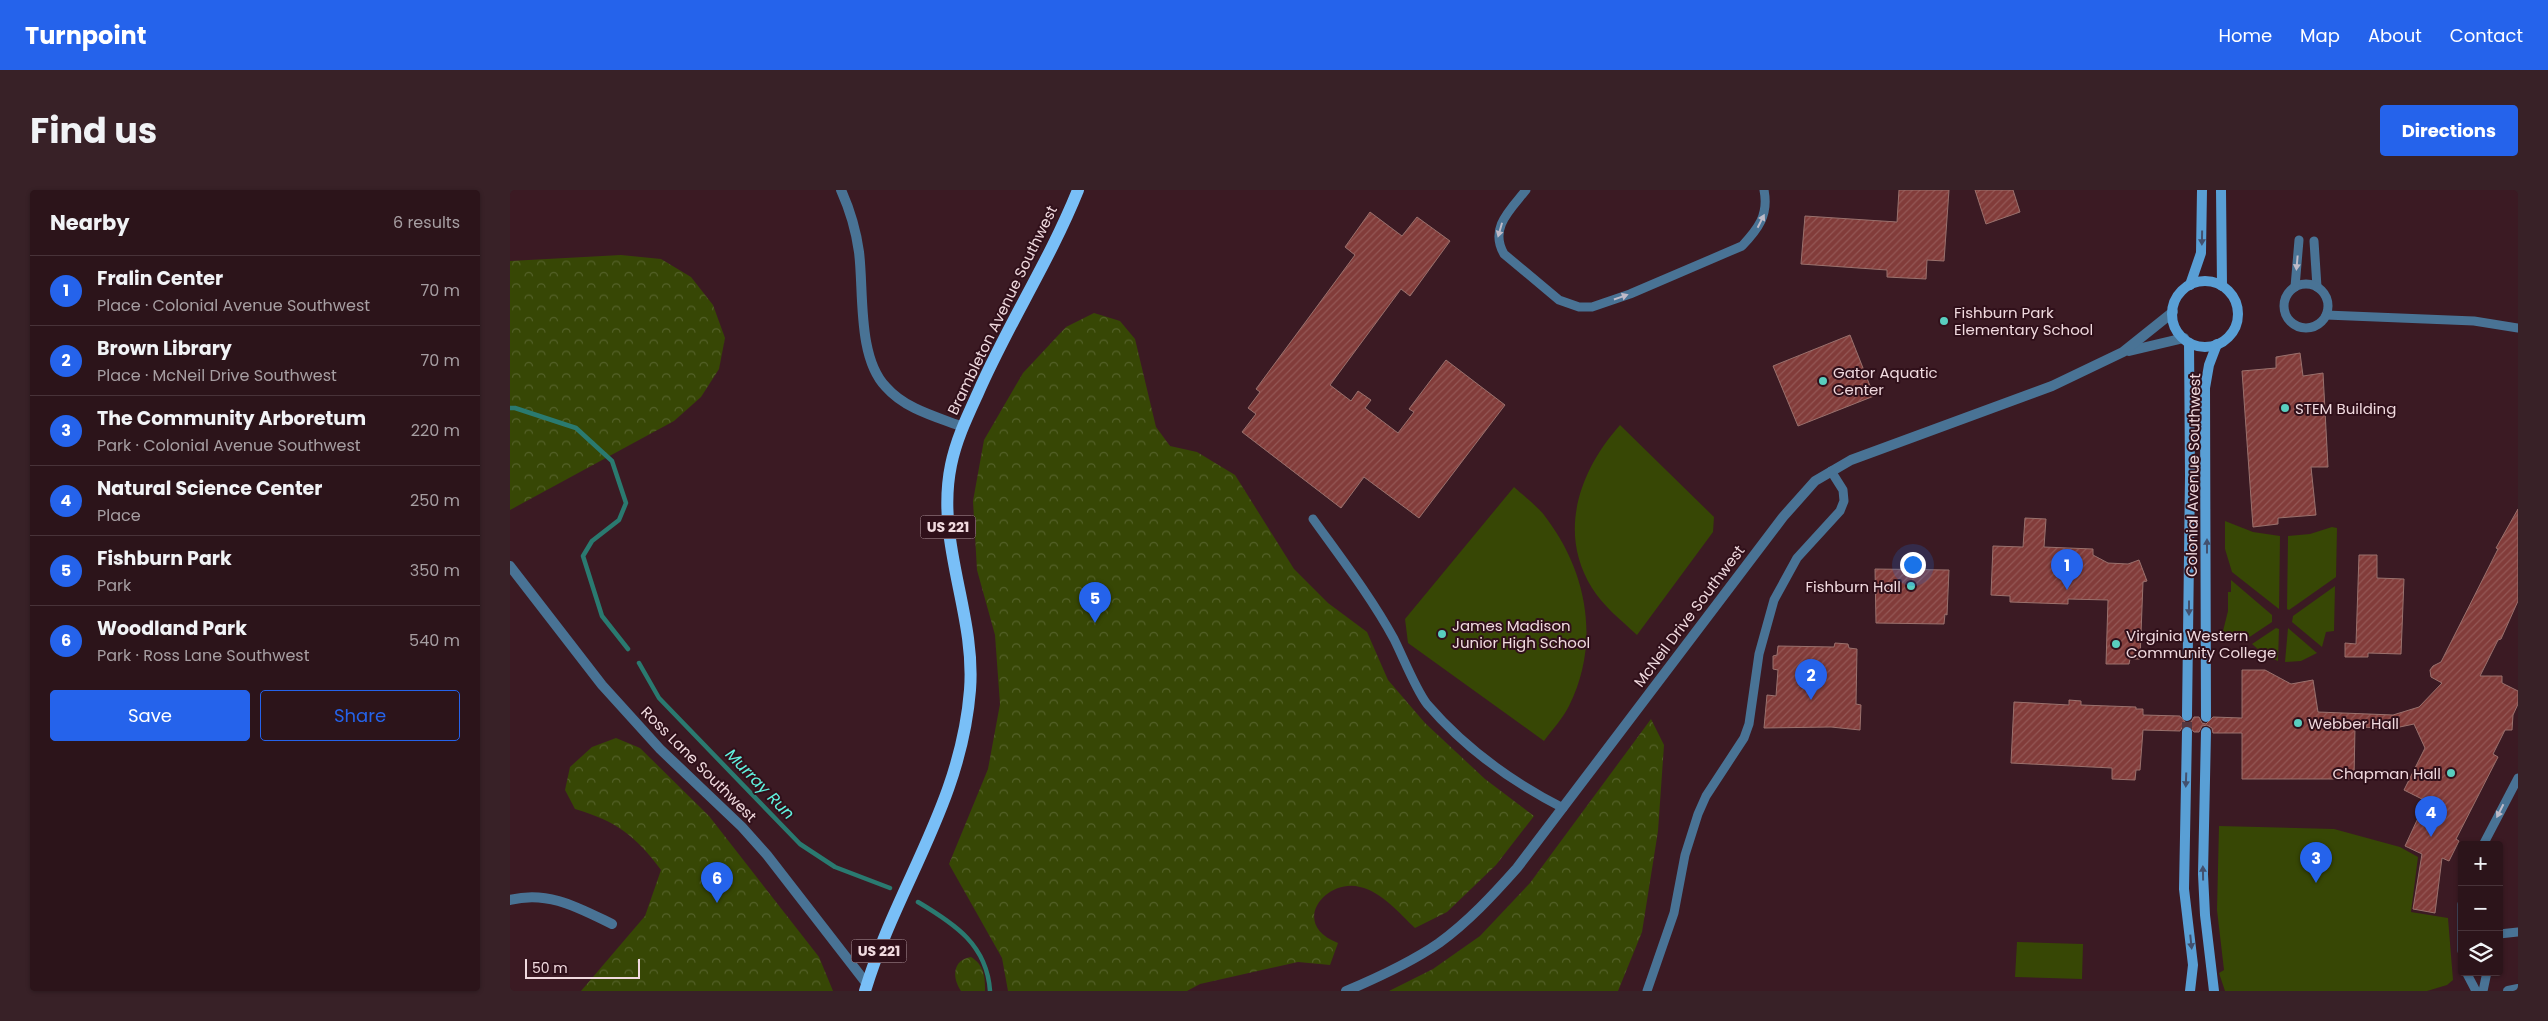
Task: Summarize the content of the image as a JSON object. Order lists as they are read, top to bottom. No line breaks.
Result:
{"streets":{"main road":["Brambleton Avenue Southwest","Colonial Avenue Southwest","US 221"],"street":["McNeil Drive Southwest","Ross Lane Southwest"]},"crossings":[["Brambleton Avenue Southwest","Ross Lane Southwest"],["Colonial Avenue Southwest","McNeil Drive Southwest"]],"water":["Murray Run"],"places":["Fishburn Park Elementary School","Gator Aquatic Center","STEM Building","Fishburn Hall","James Madison Junior High School","Virginia Western Community College","Webber Hall","Chapman Hall"],"scale_bar":"50 m","page":{"header":"Turnpoint","nav":["Home","Map","About","Contact"],"title":"Find us","buttons":["Directions",["Save","Share"]],"heading":["Nearby","6 results"],"list":[{"mark":"1","name":"Fralin Center","note":"Place · Colonial Avenue Southwest","value":"70 m"},{"mark":"2","name":"Brown Library","note":"Place · McNeil Drive Southwest","value":"70 m"},{"mark":"3","name":"The Community Arboretum","note":"Park · Colonial Avenue Southwest","value":"220 m"},{"mark":"4","name":"Natural Science Center","note":"Place","value":"250 m"},{"mark":"5","name":"Fishburn Park","note":"Park","value":"350 m"},{"mark":"6","name":"Woodland Park","note":"Park · Ross Lane Southwest","value":"540 m"}],"pins":["1","5","2","4","3","6"],"map_buttons":["+","−"],"scale":"50 m"}}
